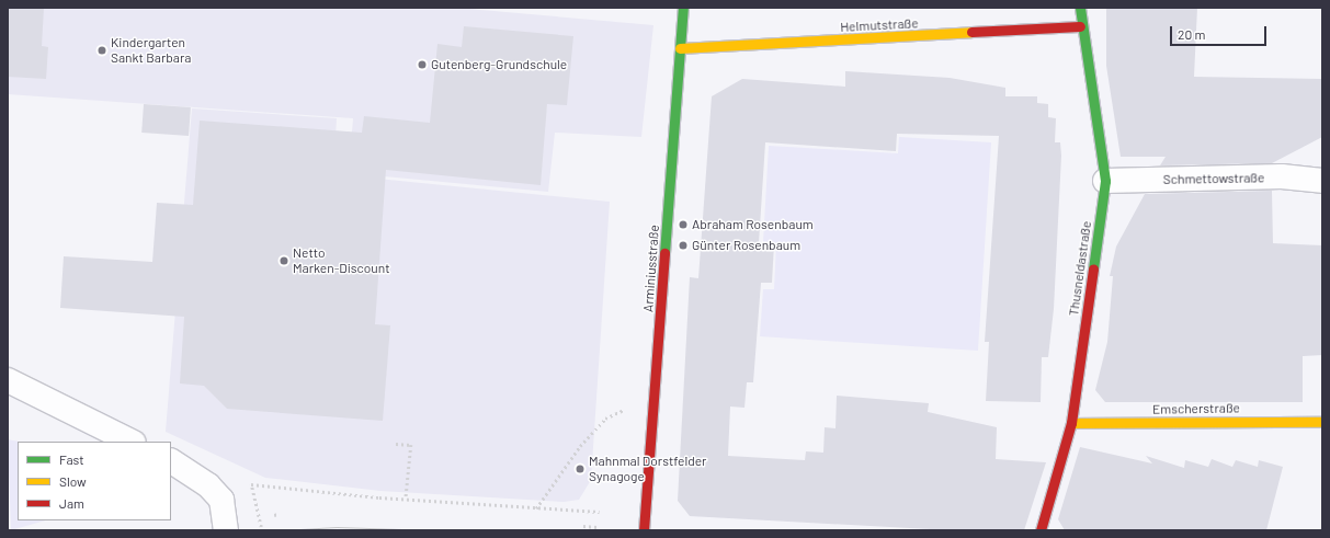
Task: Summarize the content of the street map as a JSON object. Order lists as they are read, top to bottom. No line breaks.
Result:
{"streets":{"street":["Helmutstraße","Schmettowstraße","Arminiusstraße","Thusneldastraße","Emscherstraße"]},"crossings":[["Helmutstraße","Arminiusstraße"],["Helmutstraße","Thusneldastraße"],["Schmettowstraße","Thusneldastraße"],["Thusneldastraße","Emscherstraße"]],"places":["Kindergarten Sankt Barbara","Gutenberg-Grundschule","Abraham Rosenbaum","Günter Rosenbaum","Netto Marken-Discount","Mahnmal Dorstfelder Synagoge"],"legend":["Fast","Slow","Jam"],"scale_bar":"20 m"}
